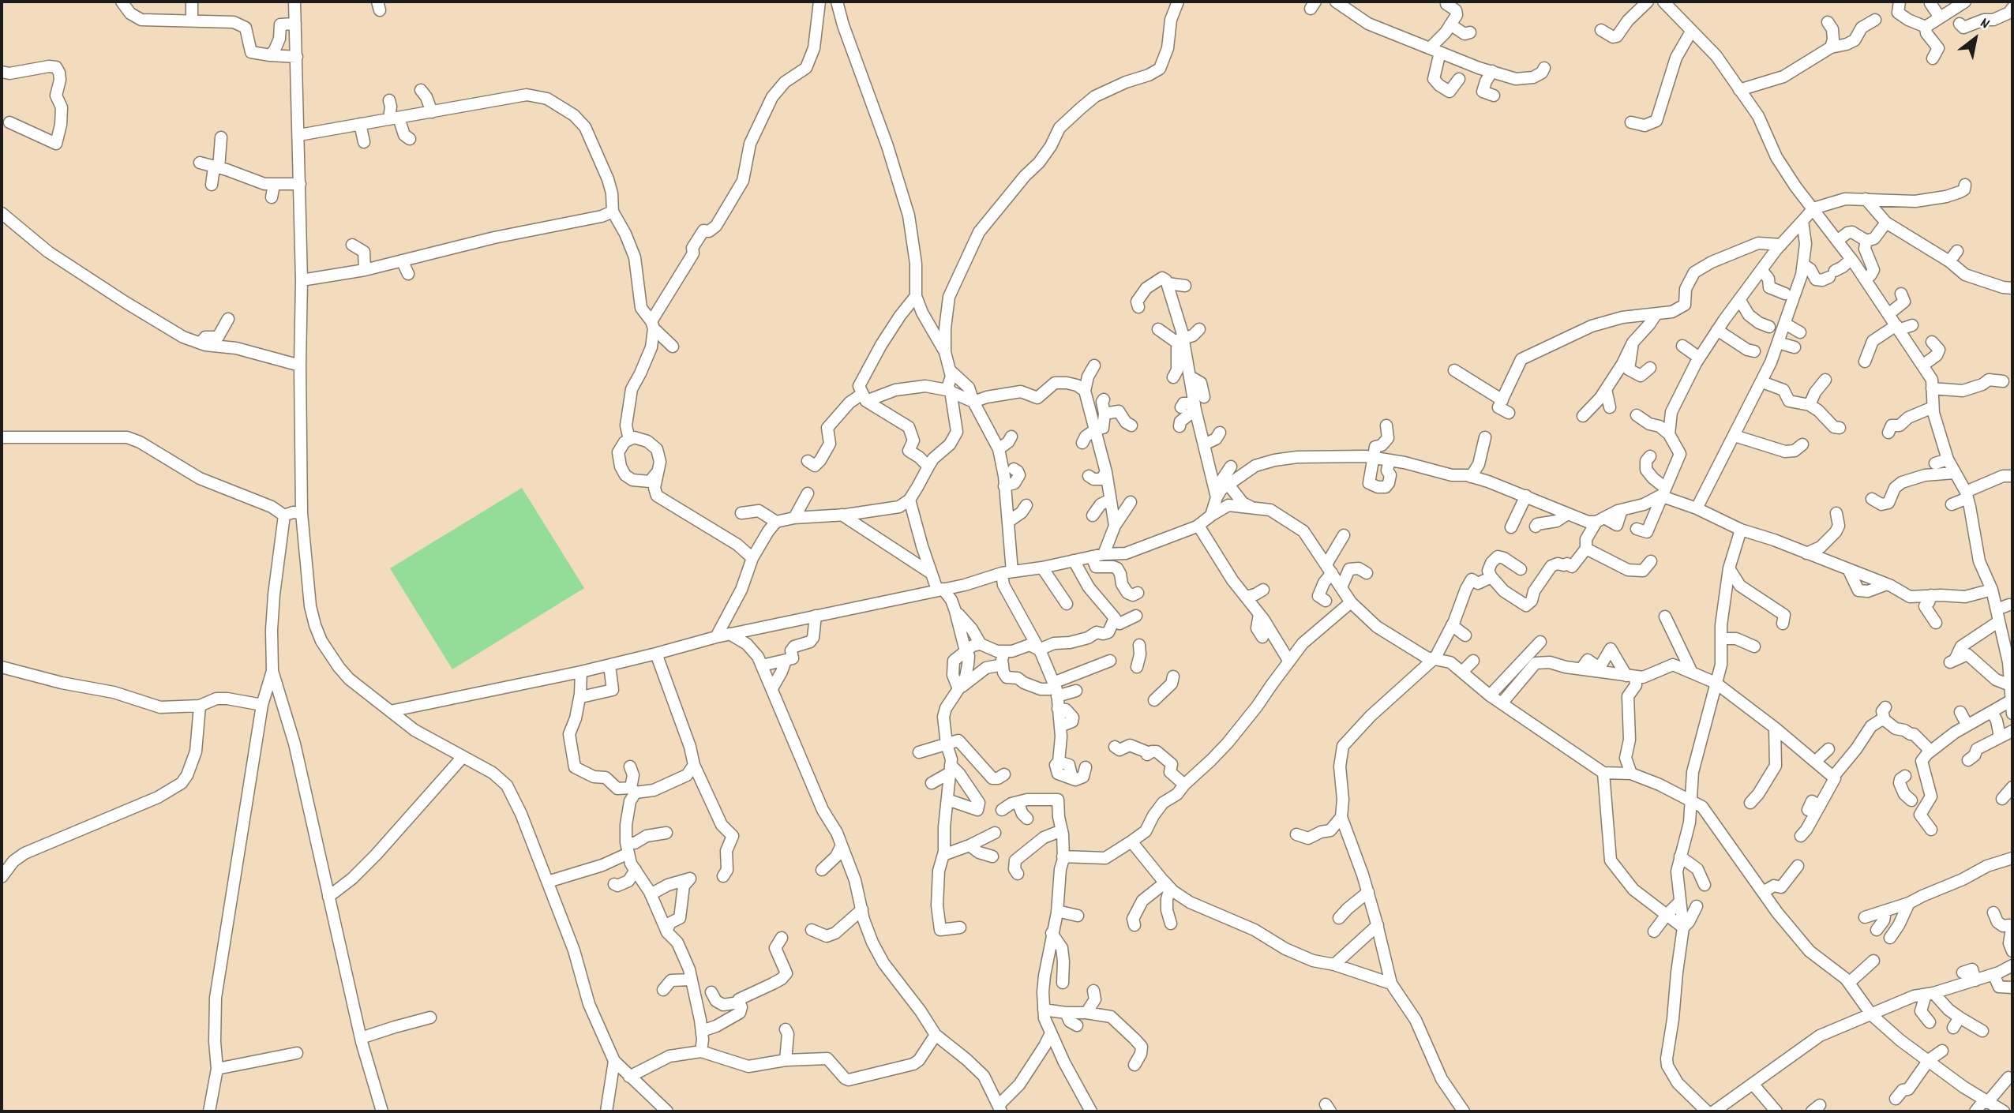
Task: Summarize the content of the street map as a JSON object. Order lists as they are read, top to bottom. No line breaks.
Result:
{"north":"top right"}
